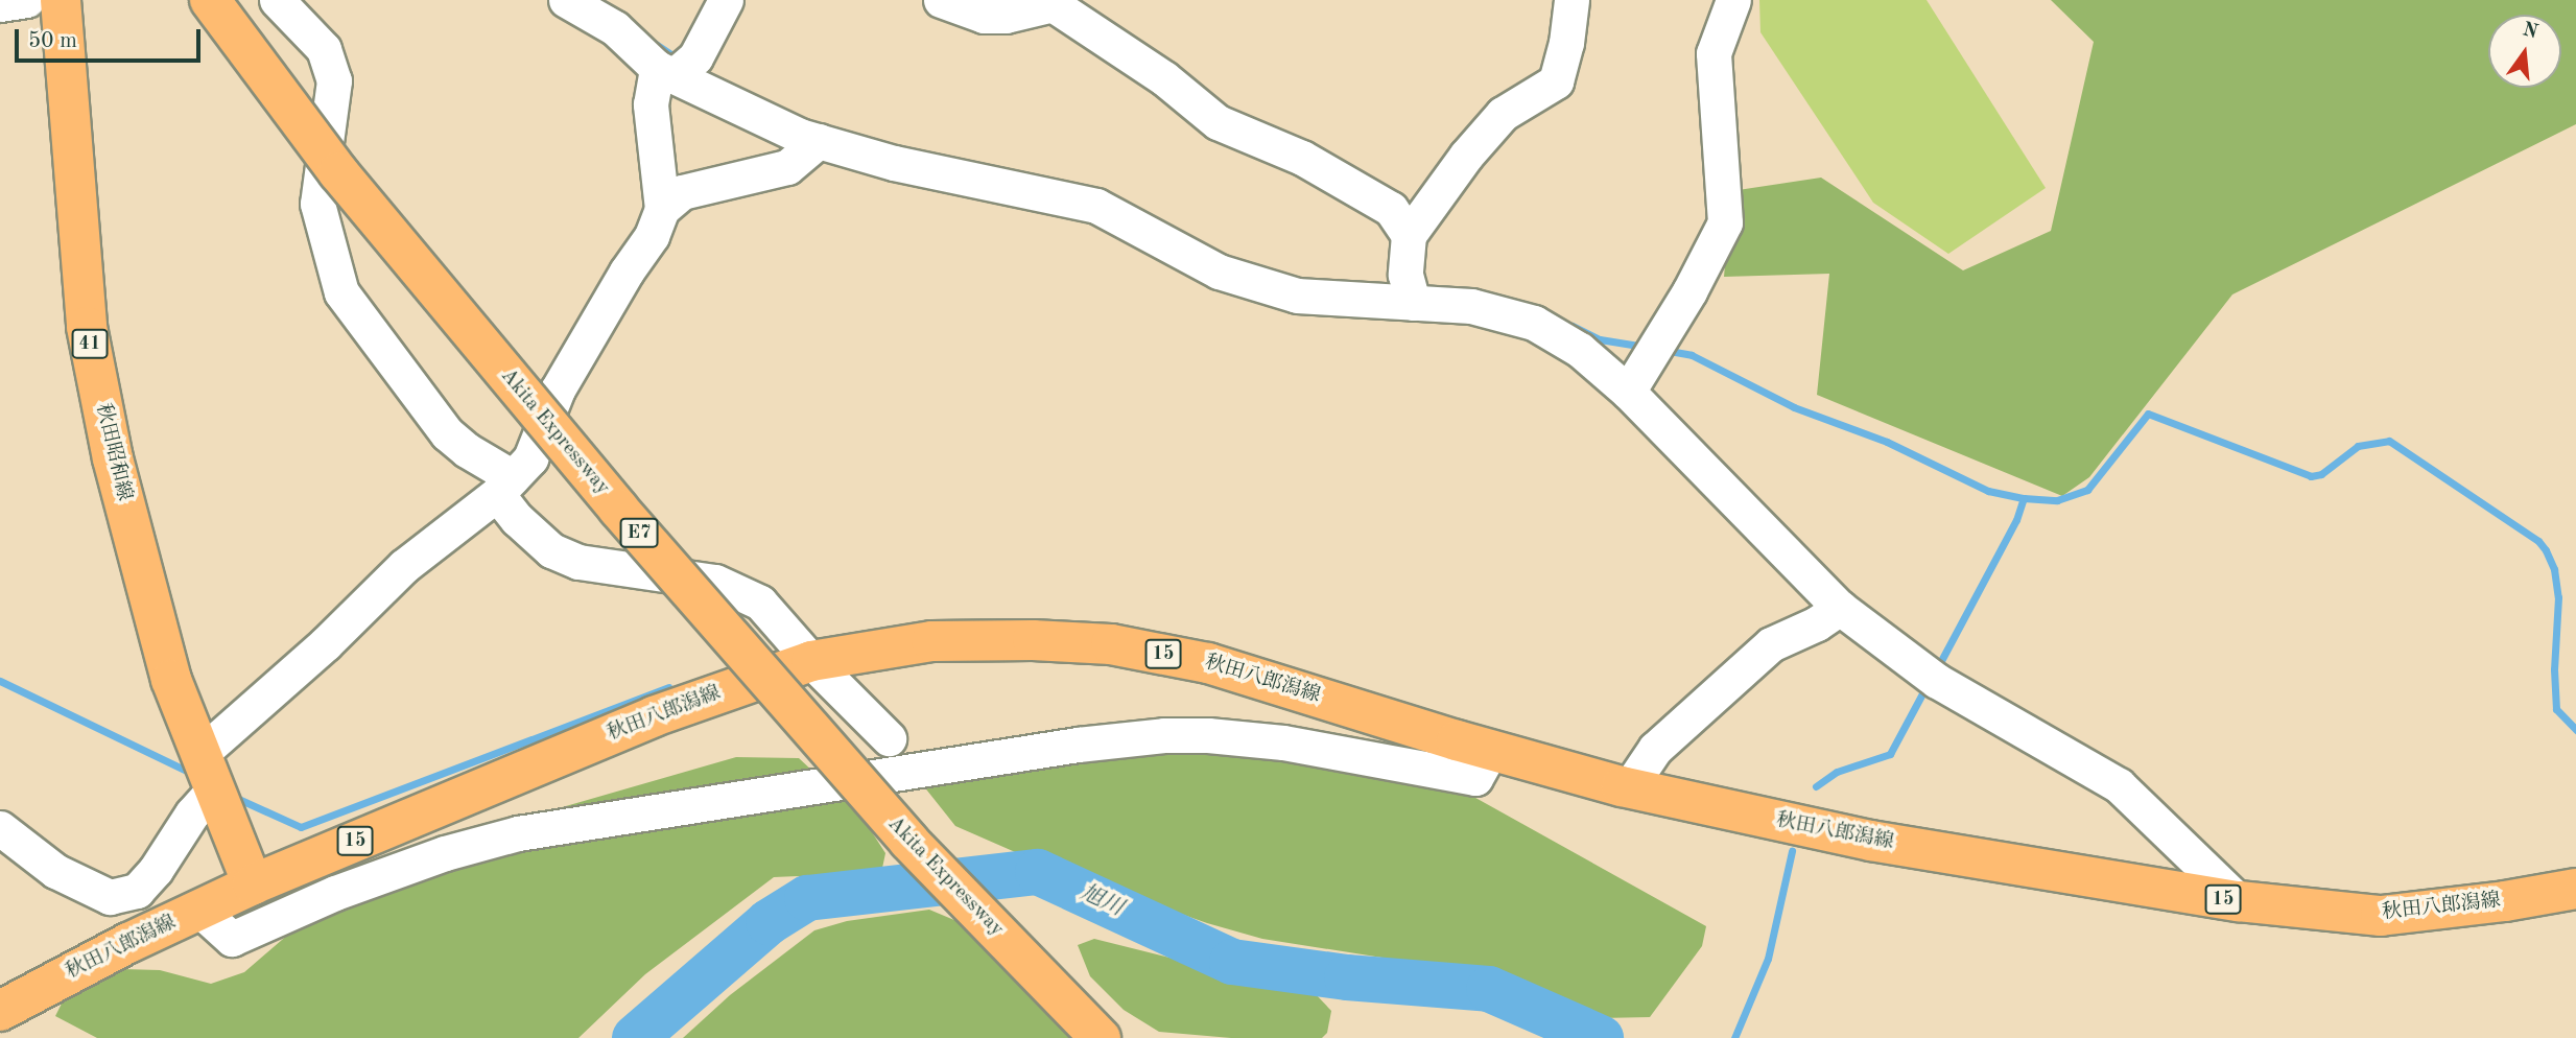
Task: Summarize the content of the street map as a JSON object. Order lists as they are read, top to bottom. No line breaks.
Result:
{"streets":{"main road":["41","Akita Expressway","秋田昭和線","E7","15","秋田八郎潟線"]},"crossings":[["秋田昭和線","秋田八郎潟線"]],"water":["旭川"],"scale_bar":"50 m","north":"top"}
